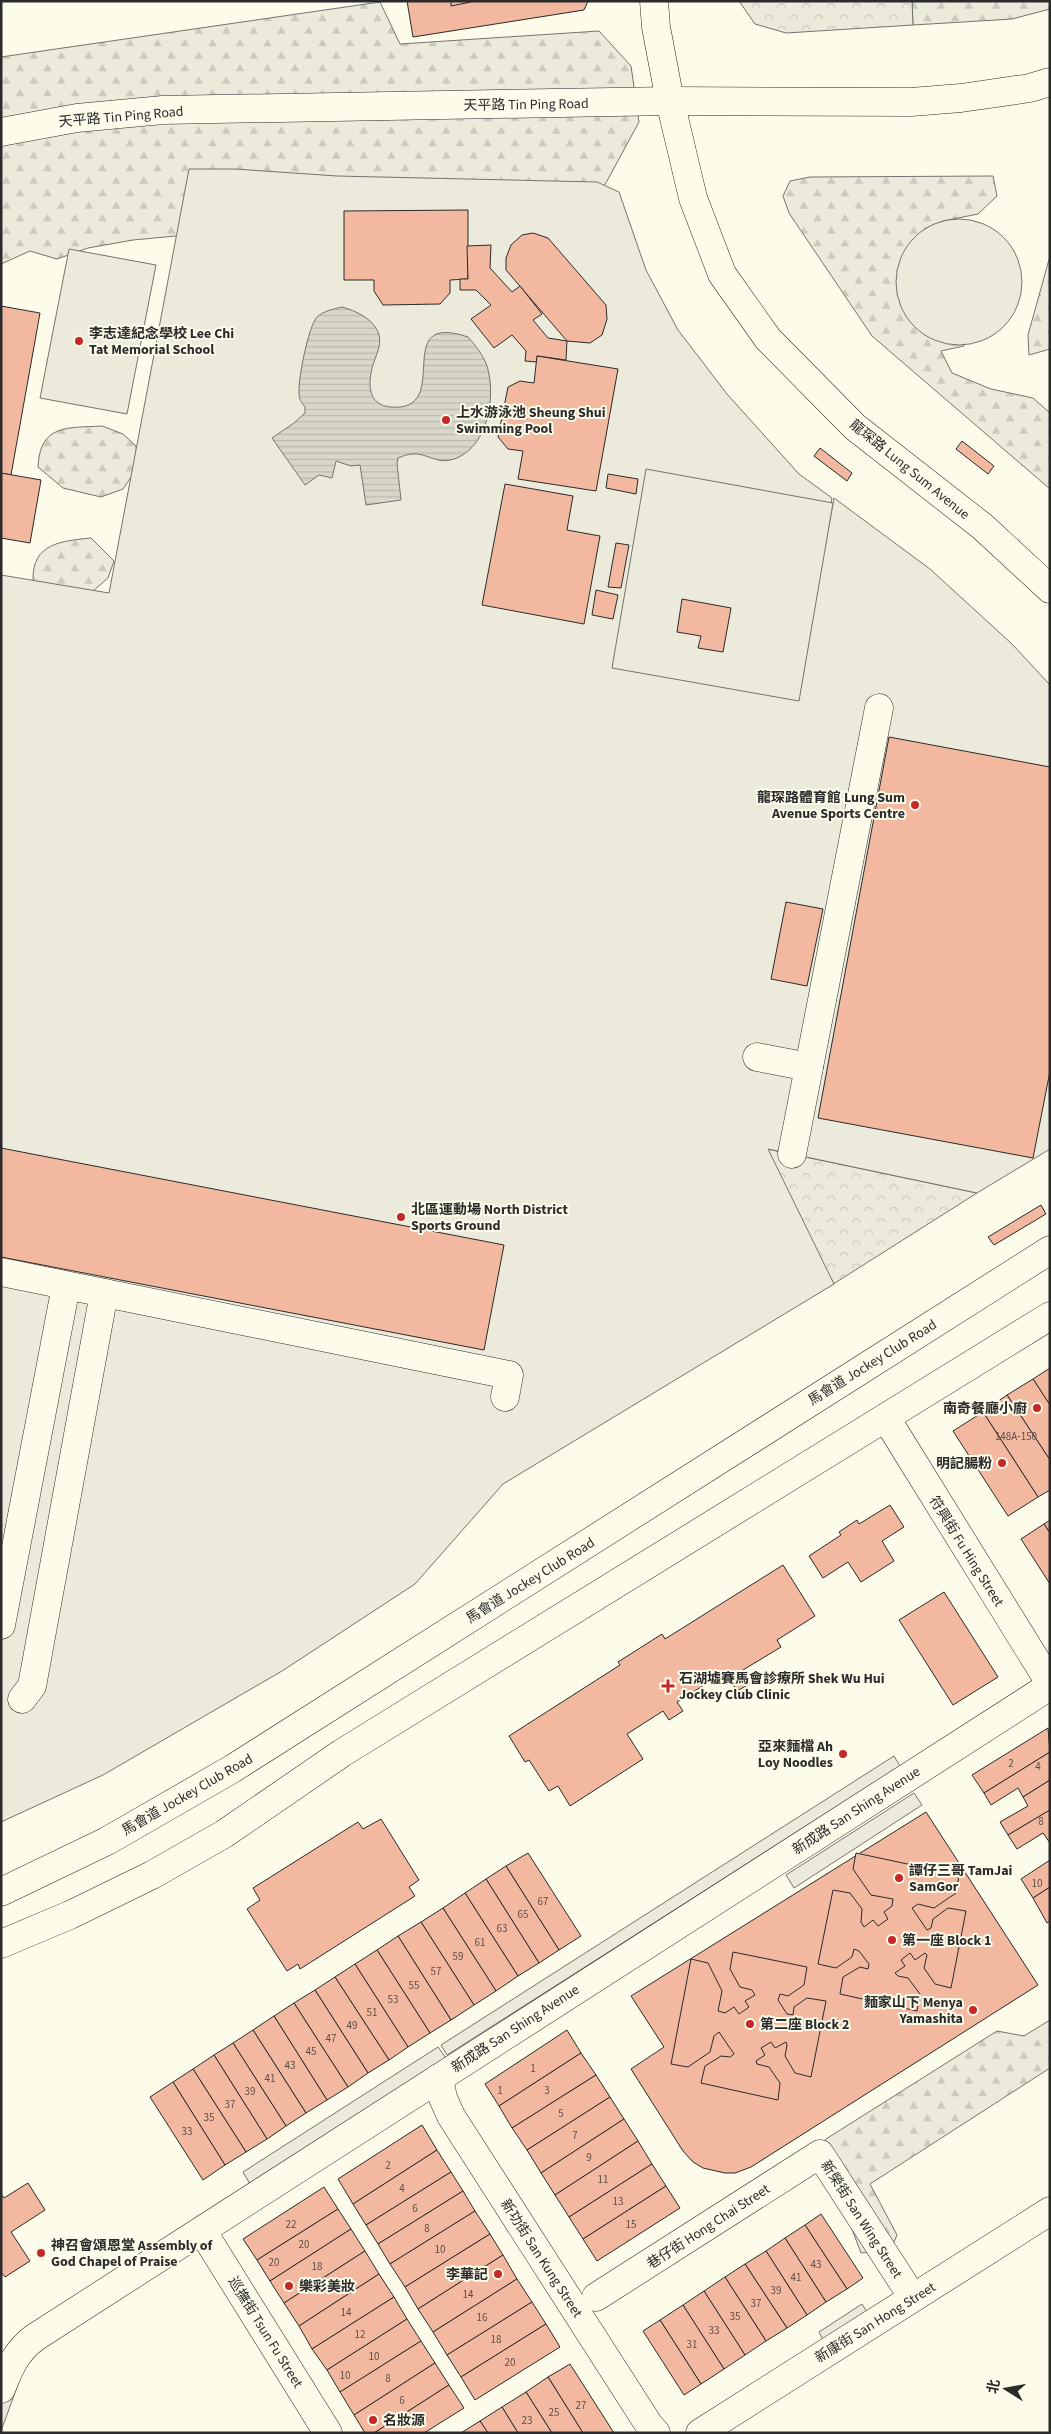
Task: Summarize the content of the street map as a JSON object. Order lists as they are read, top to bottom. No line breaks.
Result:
{"streets":{"street":["天平路 Tin Ping Road","龍琛路 Lung Sum Avenue","馬會道 Jockey Club Road","符興街 Fu Hing Street","新成路 San Shing Avenue","新榮街 San Wing Street","巷仔街 Hong Chai Street","新功街 San Kung Street","新康街 San Hong Street","巡撫街 Tsun Fu Street"]},"crossings":[["天平路 Tin Ping Road","龍琛路 Lung Sum Avenue"],["符興街 Fu Hing Street","新成路 San Shing Avenue"],["新成路 San Shing Avenue","新功街 San Kung Street"],["新成路 San Shing Avenue","巡撫街 Tsun Fu Street"],["新榮街 San Wing Street","巷仔街 Hong Chai Street"]],"places":{"other":["李志達紀念學校 Lee Chi Tat Memorial School","上水游泳池 Sheung Shui Swimming Pool","龍琛路體育館 Lung Sum Avenue Sports Centre","北區運動場 North District Sports Ground","南奇餐廳小廚","明記腸粉","亞來麵檔 Ah Loy Noodles","譚仔三哥 TamJai SamGor","第一座 Block 1","麵家山下 Menya Yamashita","第二座 Block 2","神召會頌恩堂 Assembly of God Chapel of Praise","李華記","樂彩美妝","名妝源"],"health":["石湖墟賽馬會診療所 Shek Wu Hui Jockey Club Clinic"]},"house_numbers":["148A-150","2","4","8","10","67","65","63","61","59","57","55","53","51","49","47","45","43","1","41","1","3","39","37","5","35","33","7","9","2","11","4","13","6","22","15","8","20","10","20","43","18","41","39","14","37","14","35","16","33","12","18","31","10","20","10","8","6","27","25","23"],"north":"left"}
